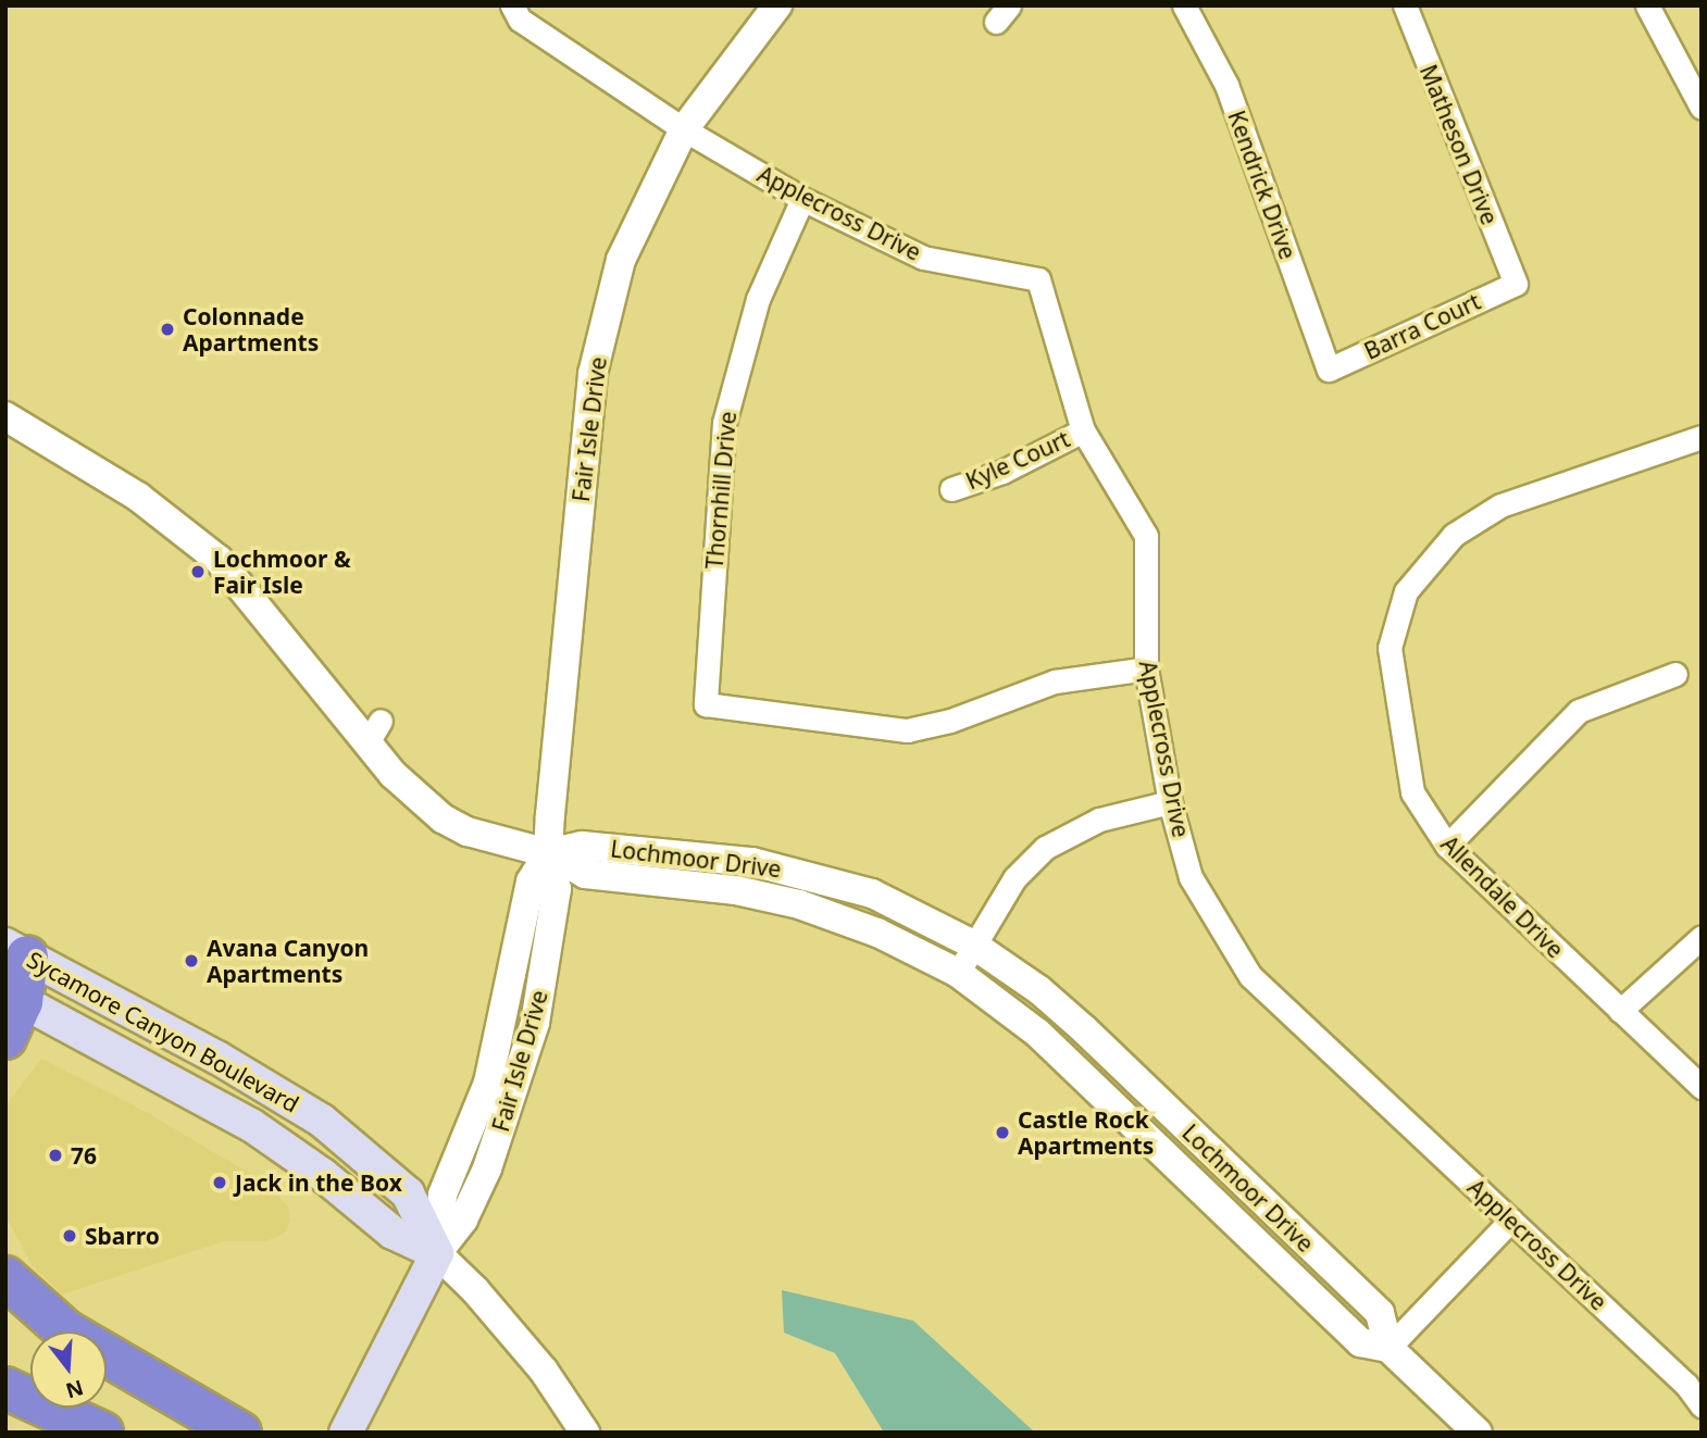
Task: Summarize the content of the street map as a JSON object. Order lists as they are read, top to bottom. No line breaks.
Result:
{"streets":{"main road":["Fair Isle Drive","Sycamore Canyon Boulevard"],"street":["Matheson Drive","Kendrick Drive","Applecross Drive","Barra Court","Kyle Court","Thornhill Drive","Lochmoor Drive","Allendale Drive"]},"crossings":[["Matheson Drive","Barra Court"],["Kendrick Drive","Barra Court"],["Applecross Drive","Fair Isle Drive"],["Applecross Drive","Kyle Court"],["Applecross Drive","Thornhill Drive"],["Fair Isle Drive","Lochmoor Drive"],["Fair Isle Drive","Sycamore Canyon Boulevard"]],"places":["Colonnade Apartments","Lochmoor & Fair Isle","Avana Canyon Apartments","Castle Rock Apartments","76","Jack in the Box","Sbarro"],"north":"bottom"}
